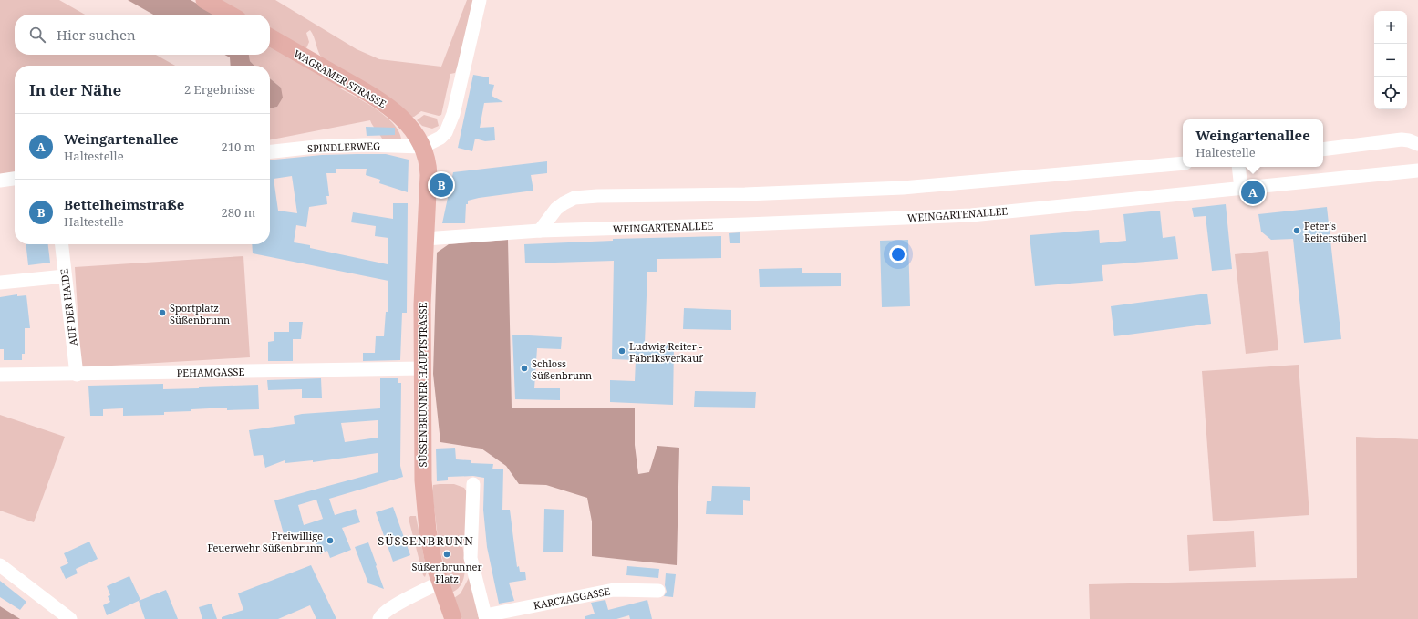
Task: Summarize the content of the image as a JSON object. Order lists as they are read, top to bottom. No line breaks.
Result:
{"streets":{"main road":["WAGRAMER STRASSE","SÜSSENBRUNNER HAUPTSTRASSE"],"street":["SPINDLERWEG","WEINGARTENALLEE","AUF DER HAIDE","PEHAMGASSE","KARCZAGGASSE"]},"crossings":[["WAGRAMER STRASSE","SPINDLERWEG"],["WAGRAMER STRASSE","SÜSSENBRUNNER HAUPTSTRASSE"],["SPINDLERWEG","SÜSSENBRUNNER HAUPTSTRASSE"],["WEINGARTENALLEE","SÜSSENBRUNNER HAUPTSTRASSE"],["AUF DER HAIDE","PEHAMGASSE"],["PEHAMGASSE","SÜSSENBRUNNER HAUPTSTRASSE"]],"districts":["SÜSSENBRUNN"],"places":["Peter's Reiterstüberl","Sportplatz Süßenbrunn","Ludwig Reiter - Fabriksverkauf","Schloss Süßenbrunn","Freiwillige Feuerwehr Süßenbrunn","Süßenbrunner Platz"],"page":{"map_buttons":["+","−"],"search":"Hier suchen","heading":["In der Nähe","2 Ergebnisse"],"list":[{"mark":"A","name":"Weingartenallee","note":"Haltestelle","value":"210 m"},{"mark":"B","name":"Bettelheimstraße","note":"Haltestelle","value":"280 m"}],"popup":["Weingartenallee","Haltestelle"],"pins":["B","A"]}}
